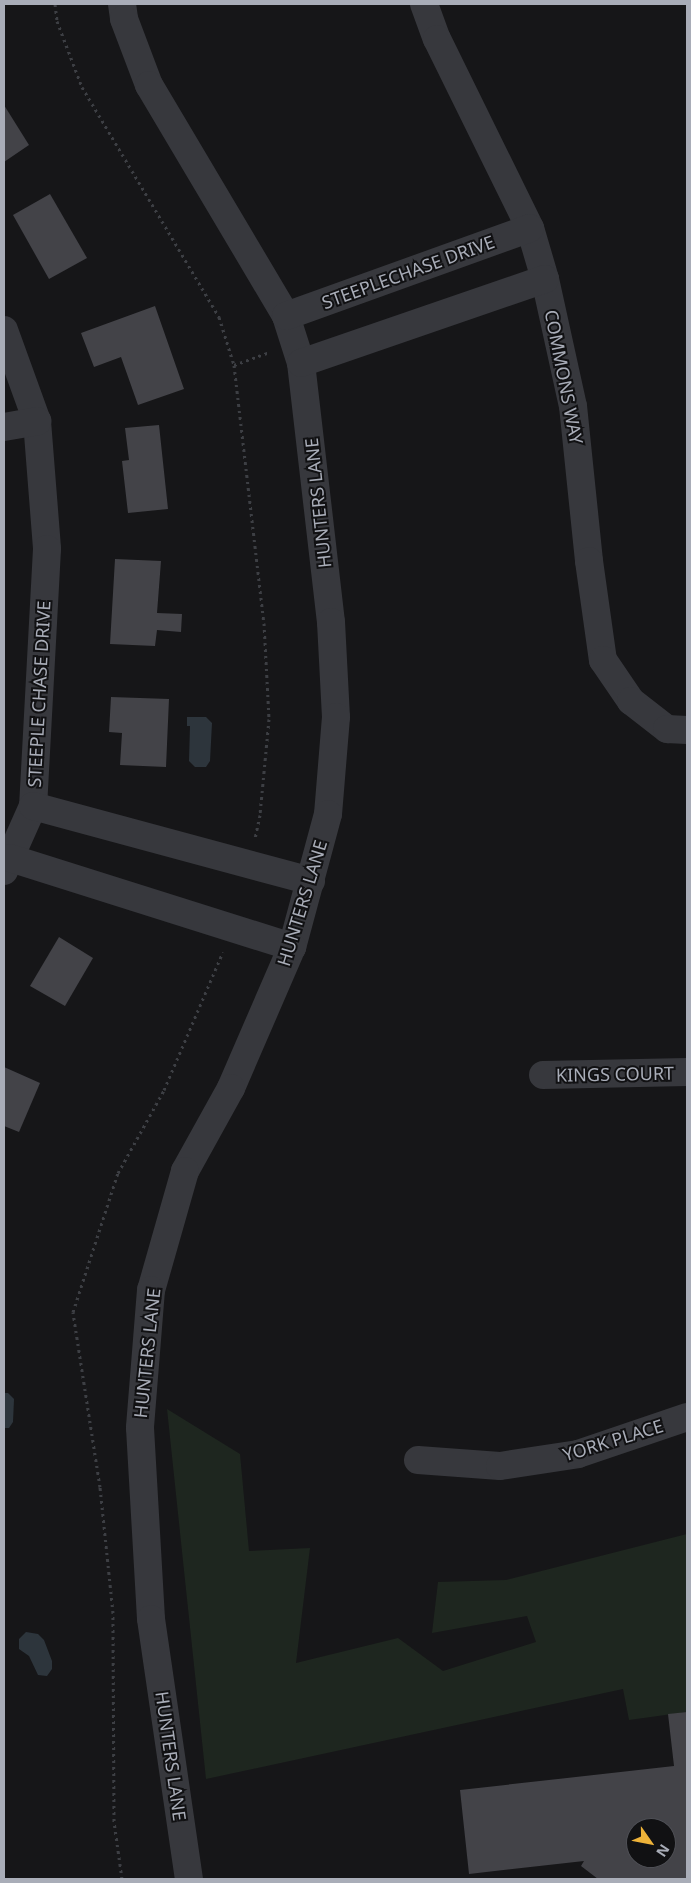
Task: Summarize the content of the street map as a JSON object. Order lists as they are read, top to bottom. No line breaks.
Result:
{"streets":{"street":["STEEPLECHASE DRIVE","COMMONS WAY","HUNTERS LANE","STEEPLE CHASE DRIVE","KINGS COURT","YORK PLACE"]},"crossings":[["STEEPLECHASE DRIVE","COMMONS WAY"],["STEEPLECHASE DRIVE","HUNTERS LANE"],["HUNTERS LANE","STEEPLE CHASE DRIVE"]],"north":"bottom right"}
